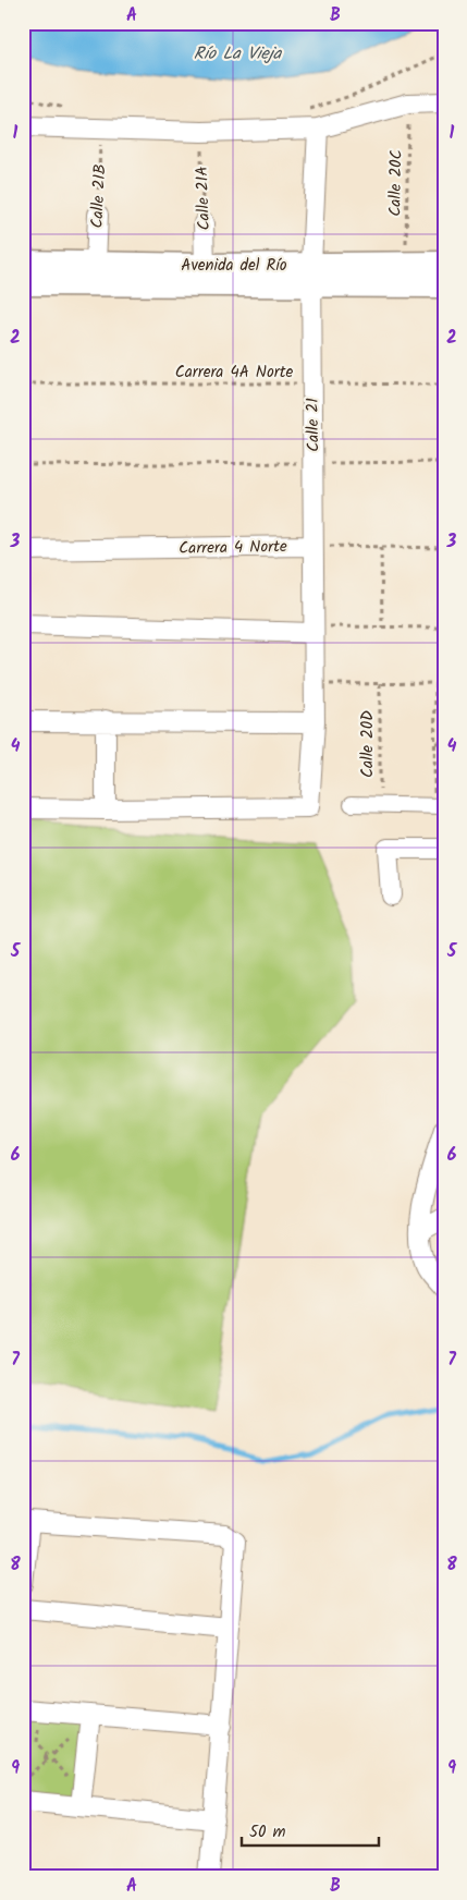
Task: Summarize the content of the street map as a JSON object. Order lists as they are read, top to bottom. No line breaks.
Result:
{"streets":{"street":["Calle 21B","Calle 21A","Avenida del Río","Calle 21","Carrera 4 Norte"],"path":["Calle 20C","Carrera 4A Norte","Calle 20D"]},"crossings":[["Calle 20C","Avenida del Río"],["Calle 21B","Avenida del Río"],["Calle 21A","Avenida del Río"],["Avenida del Río","Calle 21"],["Carrera 4A Norte","Calle 21"],["Calle 21","Carrera 4 Norte"]],"water":["Río La Vieja"],"scale_bar":"50 m","grid":{"columns":["A","B"],"rows":["1","2","3","4","5","6","7","8","9"]}}
